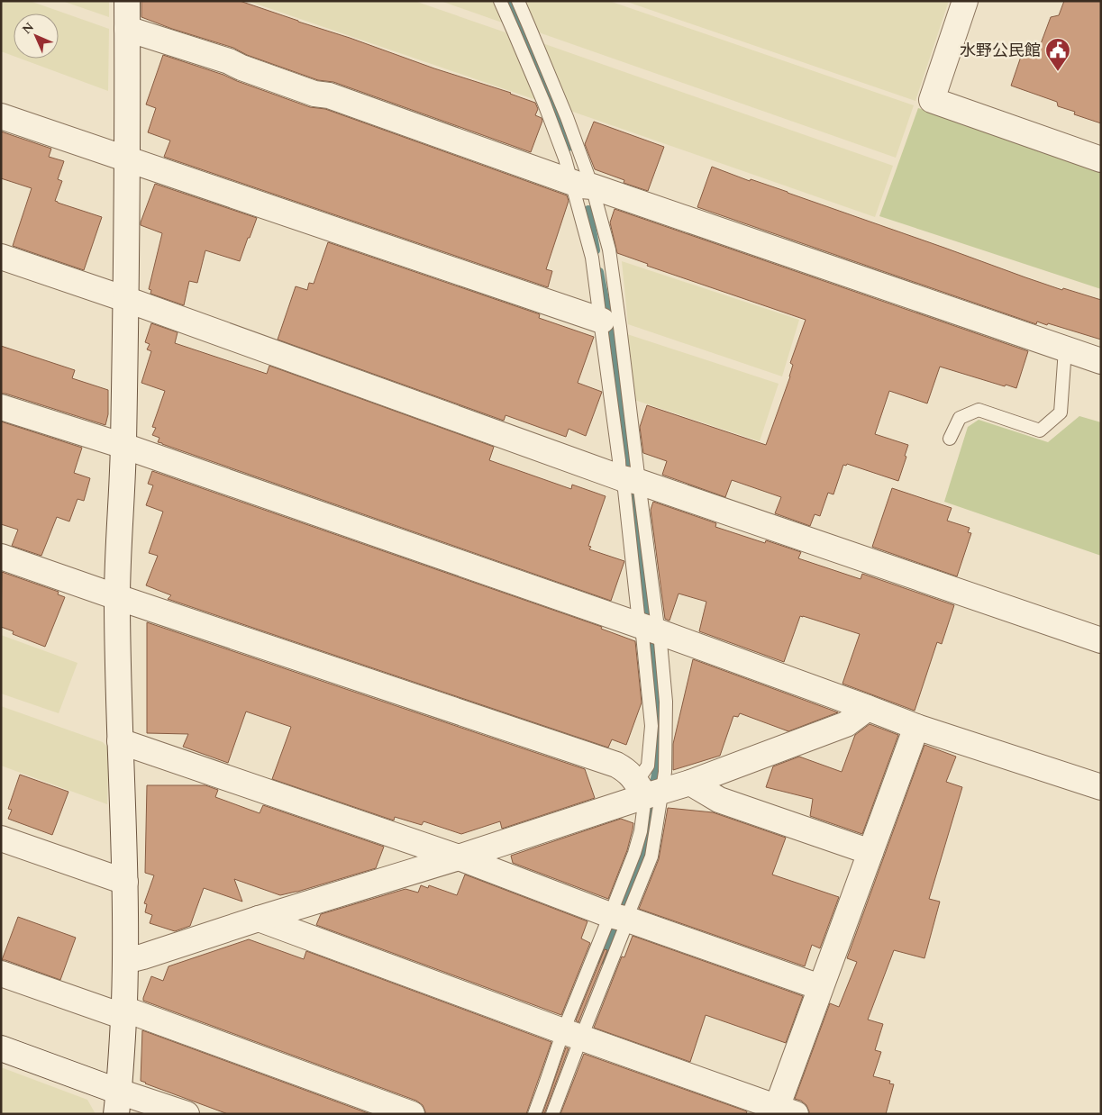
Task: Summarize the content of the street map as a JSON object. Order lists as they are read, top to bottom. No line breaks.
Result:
{"places":{"public building":["水野公民館"]},"north":"top left"}
